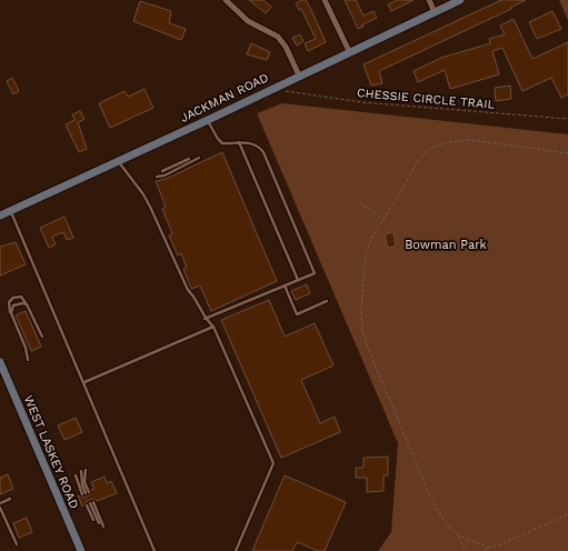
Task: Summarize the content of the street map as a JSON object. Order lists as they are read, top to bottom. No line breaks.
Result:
{"streets":{"main road":["JACKMAN ROAD","WEST LASKEY ROAD"],"path":["CHESSIE CIRCLE TRAIL"]},"parks":["Bowman Park"]}
